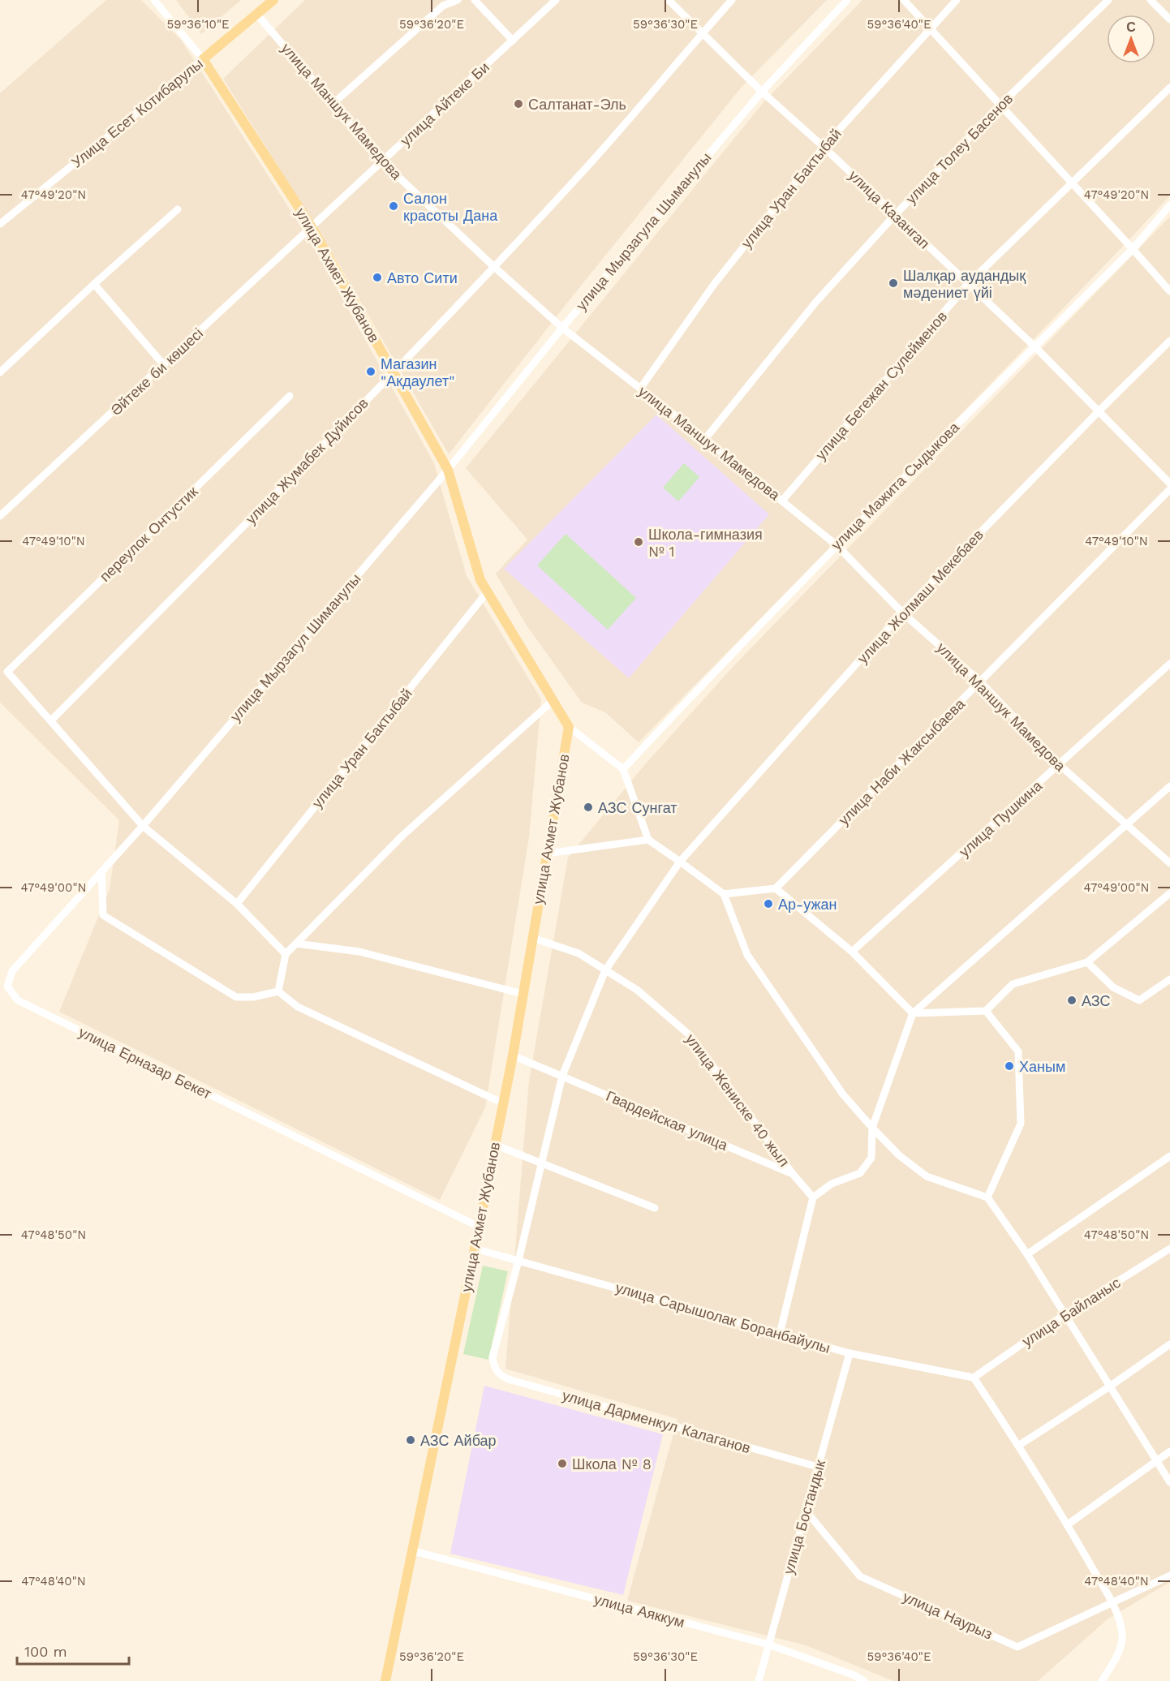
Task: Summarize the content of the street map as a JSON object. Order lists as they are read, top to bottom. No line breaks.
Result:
{"streets":{"main road":["Улица Есет Котибарулы","улица Ахмет Жубанов"],"street":["улица Айтеке Би","улица Маншук Мамедова","улица Толеу Басенов","улица Уран Бактыбай","улица Казангап","улица Мырзагула Шыманулы","Әйтеке би көшесі","улица Бегежан Сулейменов","улица Жумабек Дуйисов","улица Мажита Сыдыкова","переулок Онтустик","улица Жолмаш Мекебаев","улица Мырзагул Шиманулы","улица Наби Жаксыбаева","улица Пушкина","улица Ерназар Бекет","улица Жениске 40 жыл","Гвардейская улица","улица Байланыс","улица Сарышолак Боранбайулы","улица Дарменкул Калаганов","улица Бостандык","улица Аяккум","улица Наурыз"]},"crossings":[["улица Айтеке Би","улица Маншук Мамедова"],["улица Айтеке Би","улица Ахмет Жубанов"],["улица Айтеке Би","Әйтеке би көшесі"],["улица Маншук Мамедова","Улица Есет Котибарулы"],["улица Маншук Мамедова","улица Толеу Басенов"],["улица Маншук Мамедова","улица Уран Бактыбай"],["улица Маншук Мамедова","улица Мырзагула Шыманулы"],["улица Маншук Мамедова","улица Бегежан Сулейменов"],["улица Маншук Мамедова","улица Жумабек Дуйисов"],["улица Маншук Мамедова","улица Мажита Сыдыкова"],["улица Маншук Мамедова","улица Жолмаш Мекебаев"],["улица Маншук Мамедова","улица Наби Жаксыбаева"],["улица Маншук Мамедова","улица Пушкина"],["Улица Есет Котибарулы","улица Ахмет Жубанов"],["улица Толеу Басенов","улица Казангап"],["улица Уран Бактыбай","улица Казангап"],["улица Уран Бактыбай","улица Ахмет Жубанов"],["улица Казангап","улица Мырзагула Шыманулы"],["улица Казангап","улица Бегежан Сулейменов"],["улица Казангап","улица Жумабек Дуйисов"],["улица Казангап","улица Мажита Сыдыкова"],["улица Казангап","улица Жолмаш Мекебаев"],["улица Мырзагула Шыманулы","улица Ахмет Жубанов"],["улица Мырзагула Шыманулы","улица Мырзагул Шиманулы"],["улица Ахмет Жубанов","Әйтеке би көшесі"],["улица Ахмет Жубанов","улица Жумабек Дуйисов"],["улица Ахмет Жубанов","улица Мырзагул Шиманулы"],["улица Ахмет Жубанов","улица Ерназар Бекет"],["улица Ахмет Жубанов","улица Жениске 40 жыл"],["улица Ахмет Жубанов","Гвардейская улица"],["улица Ахмет Жубанов","улица Сарышолак Боранбайулы"],["улица Ахмет Жубанов","улица Аяккум"],["улица Жумабек Дуйисов","переулок Онтустик"],["улица Жолмаш Мекебаев","улица Жениске 40 жыл"],["улица Жолмаш Мекебаев","Гвардейская улица"],["улица Жолмаш Мекебаев","улица Сарышолак Боранбайулы"],["улица Жолмаш Мекебаев","улица Дарменкул Калаганов"],["улица Мырзагул Шиманулы","улица Ерназар Бекет"],["улица Жениске 40 жыл","Гвардейская улица"],["улица Байланыс","улица Сарышолак Боранбайулы"],["улица Сарышолак Боранбайулы","улица Бостандык"],["улица Дарменкул Калаганов","улица Бостандык"],["улица Бостандык","улица Аяккум"],["улица Бостандык","улица Наурыз"]],"places":["Салтанат-Эль","Салон красоты Дана","Авто Сити","Шалқар аудандық мәдениет үйі","Магазин \"Акдаулет\"","Школа-гимназия № 1","АЗС Сунгат","Ар-ужан","АЗС","Ханым","АЗС Айбар","Школа № 8"],"scale_bar":"100 m","north":"top","coordinates":["59°36'10\"E","59°36'20\"E","59°36'30\"E","59°36'40\"E","47°49'20\"N","47°49'10\"N","47°49'00\"N","47°48'50\"N","47°48'40\"N"]}
